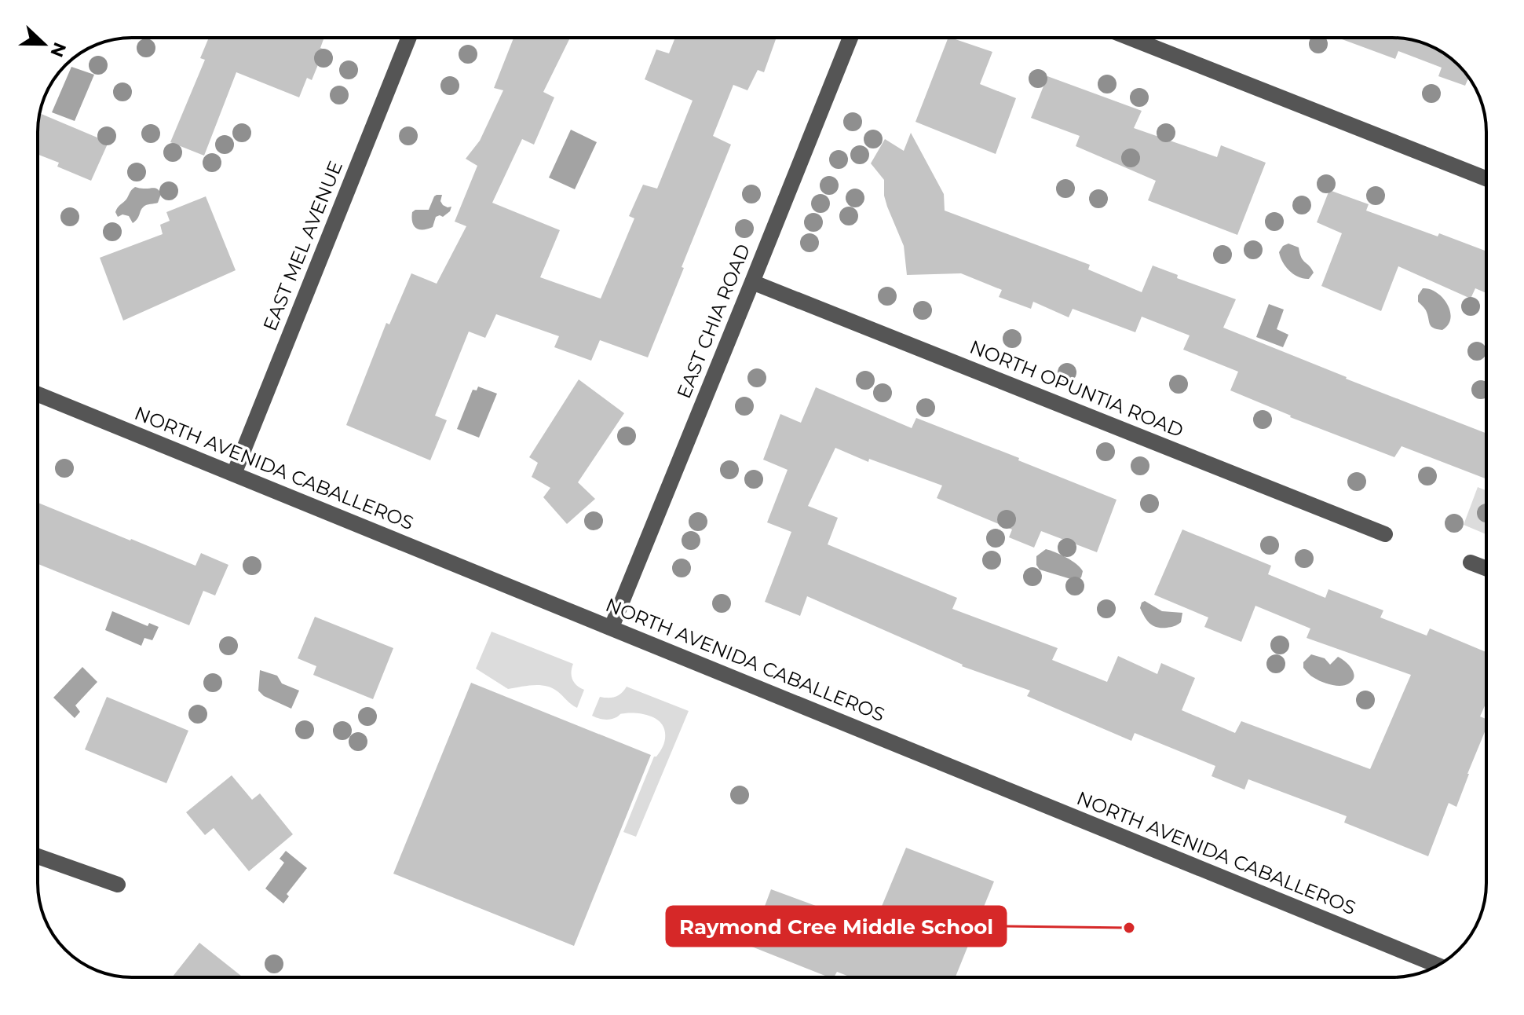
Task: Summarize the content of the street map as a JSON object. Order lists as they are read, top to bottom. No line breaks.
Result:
{"streets":{"street":["EAST MEL AVENUE","EAST CHIA ROAD","NORTH OPUNTIA ROAD","NORTH AVENIDA CABALLEROS"]},"crossings":[["EAST MEL AVENUE","NORTH AVENIDA CABALLEROS"],["EAST CHIA ROAD","NORTH OPUNTIA ROAD"],["EAST CHIA ROAD","NORTH AVENIDA CABALLEROS"]],"places":["Raymond Cree Middle School"],"north":"right"}
